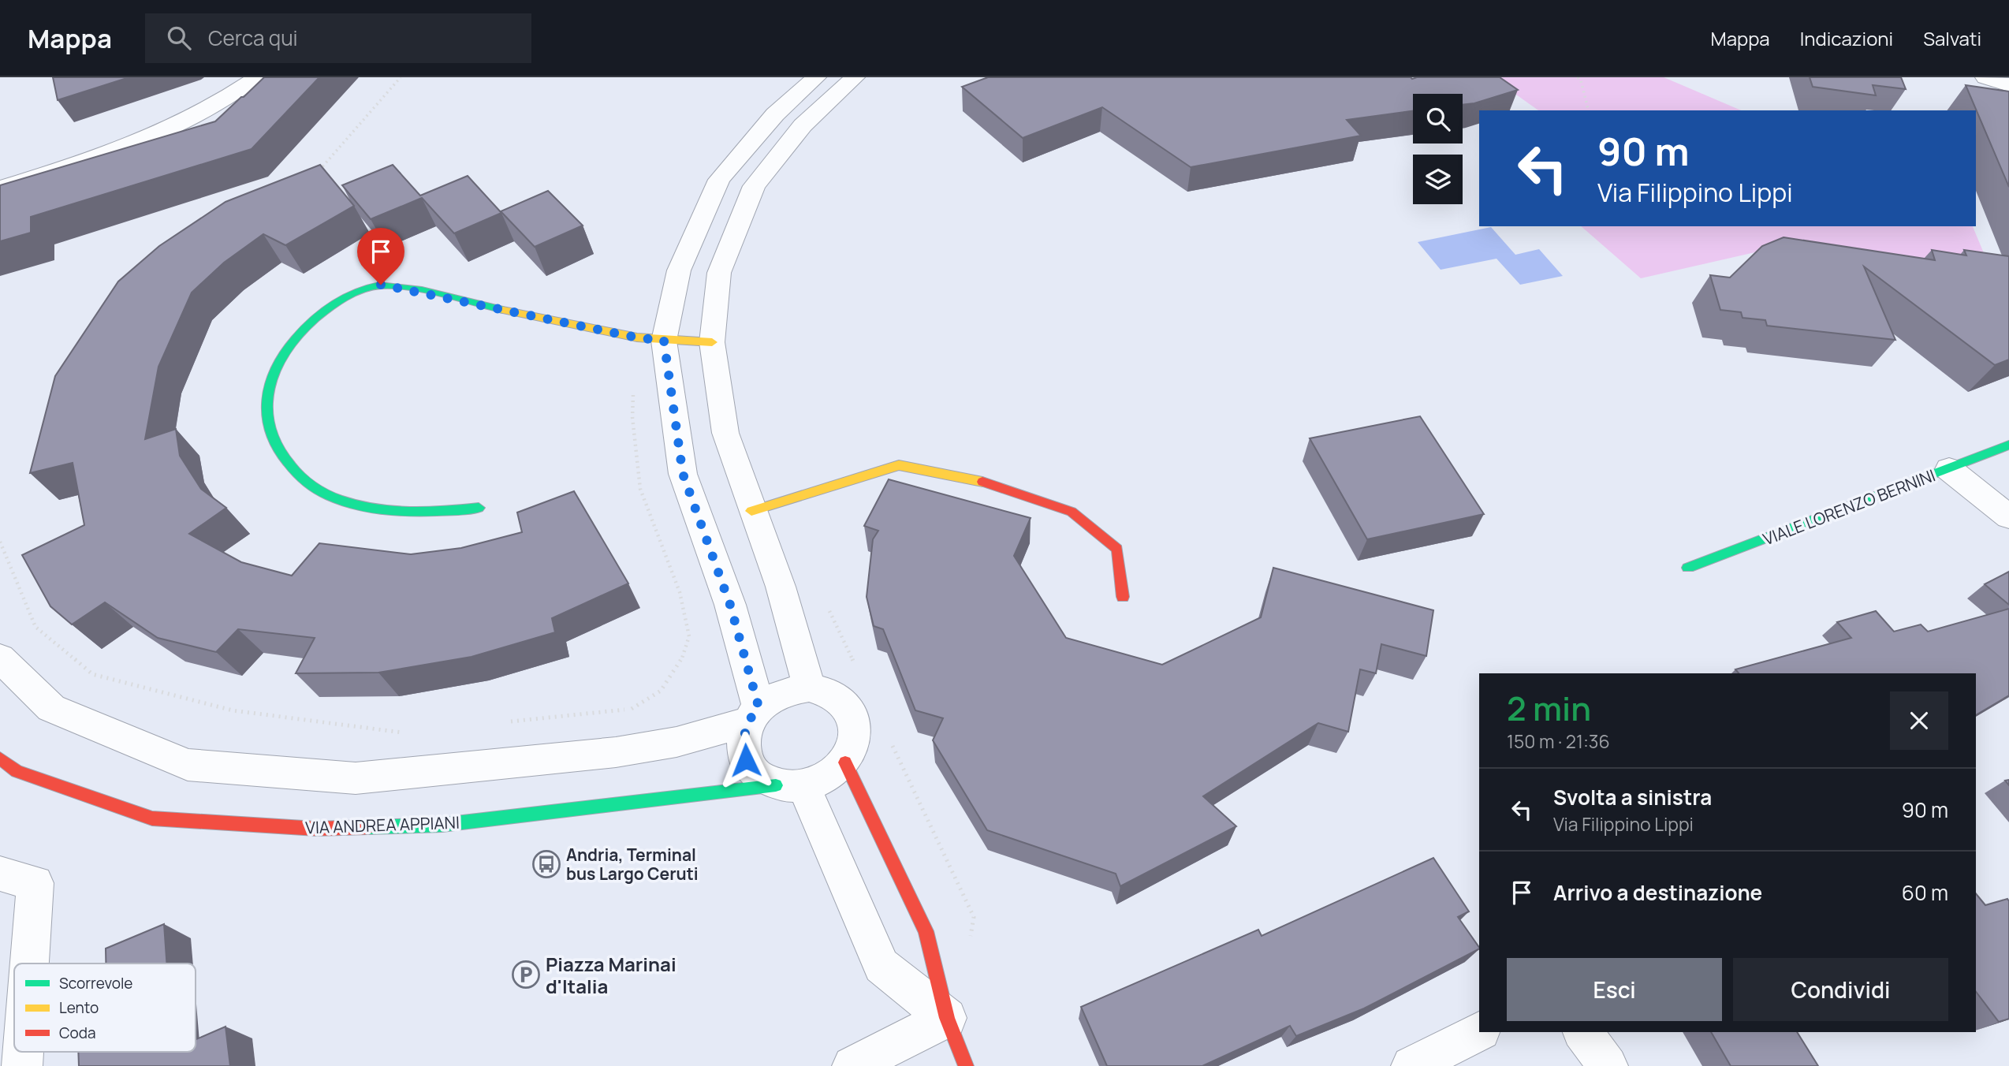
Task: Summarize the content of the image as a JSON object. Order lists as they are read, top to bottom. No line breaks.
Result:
{"streets":{"street":["VIALE LORENZO BERNINI","VIA ANDREA APPIANI"]},"places":{"bus stop":["Andria, Terminal bus Largo Ceruti"],"parking":["Piazza Marinai d'Italia"]},"legend":["Scorrevole","Lento","Coda"],"page":{"header":"Mappa","search":"Cerca qui","nav":["Mappa","Indicazioni","Salvati"],"turn":["90 m","Via Filippino Lippi"],"heading":["2 min","150 m · 21:36"],"list":[{"name":"Svolta a sinistra","note":"Via Filippino Lippi","value":"90 m"},{"name":"Arrivo a destinazione","value":"60 m"}],"buttons":["Esci","Condividi"]}}
